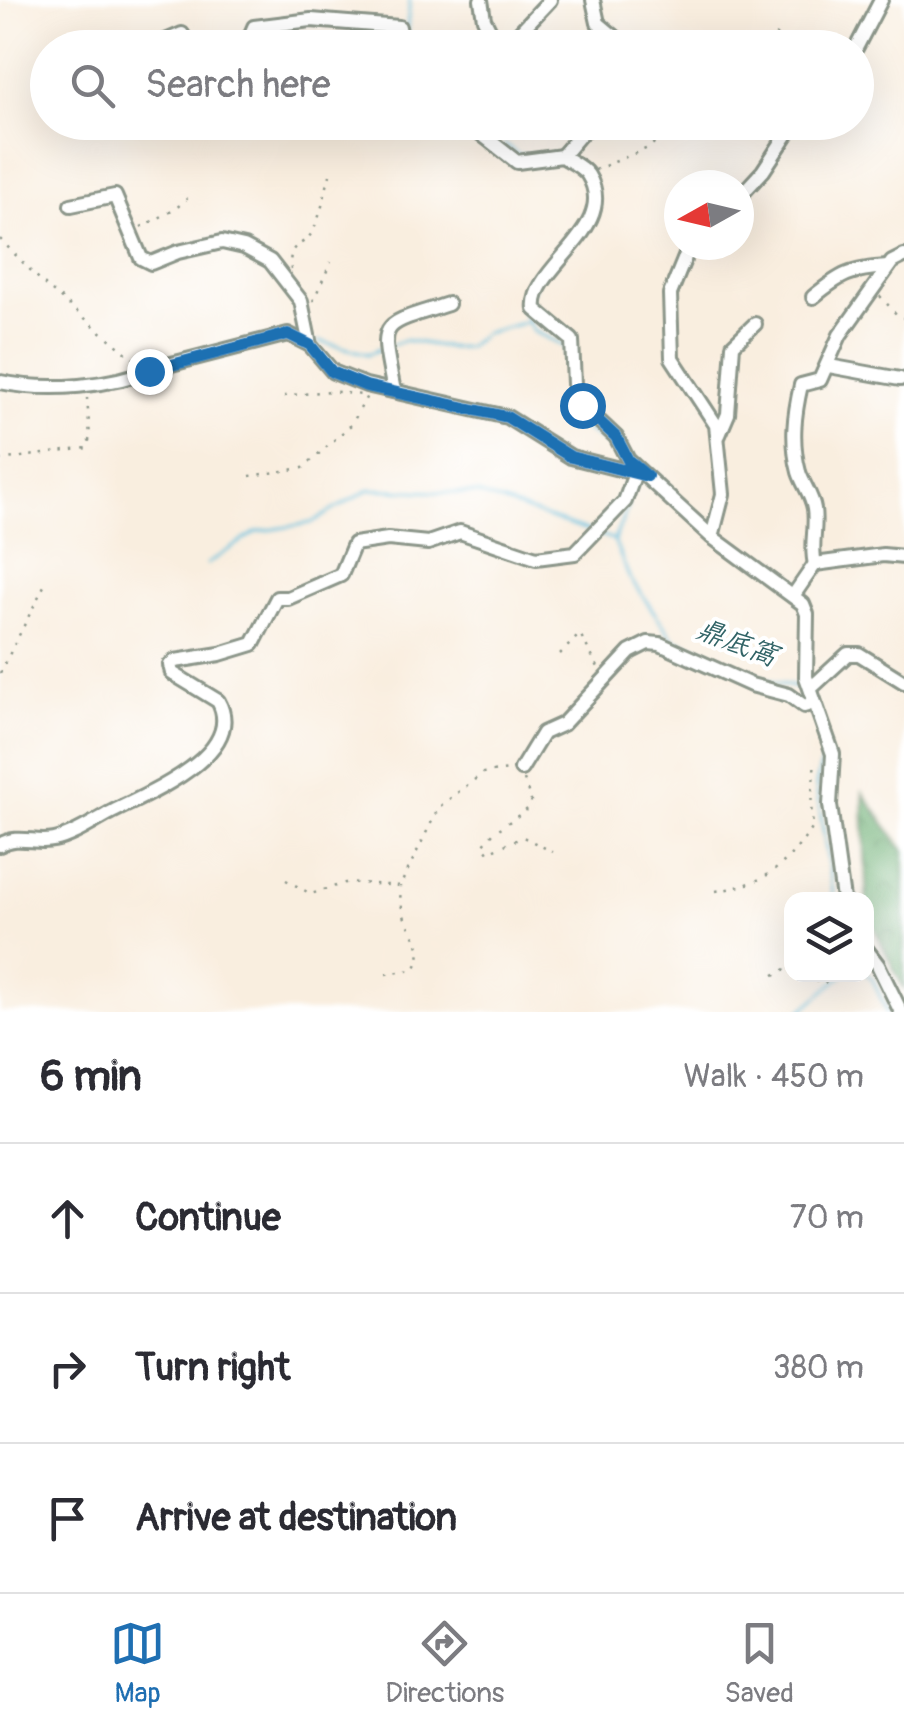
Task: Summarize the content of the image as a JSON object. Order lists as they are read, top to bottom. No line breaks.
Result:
{"water":["鼎底窩"],"north":"left","page":{"search":"Search here","heading":["6 min","Walk · 450 m"],"list":[["Continue","70 m"],["Turn right","380 m"],"Arrive at destination"],"nav":["Map","Directions","Saved"]}}
